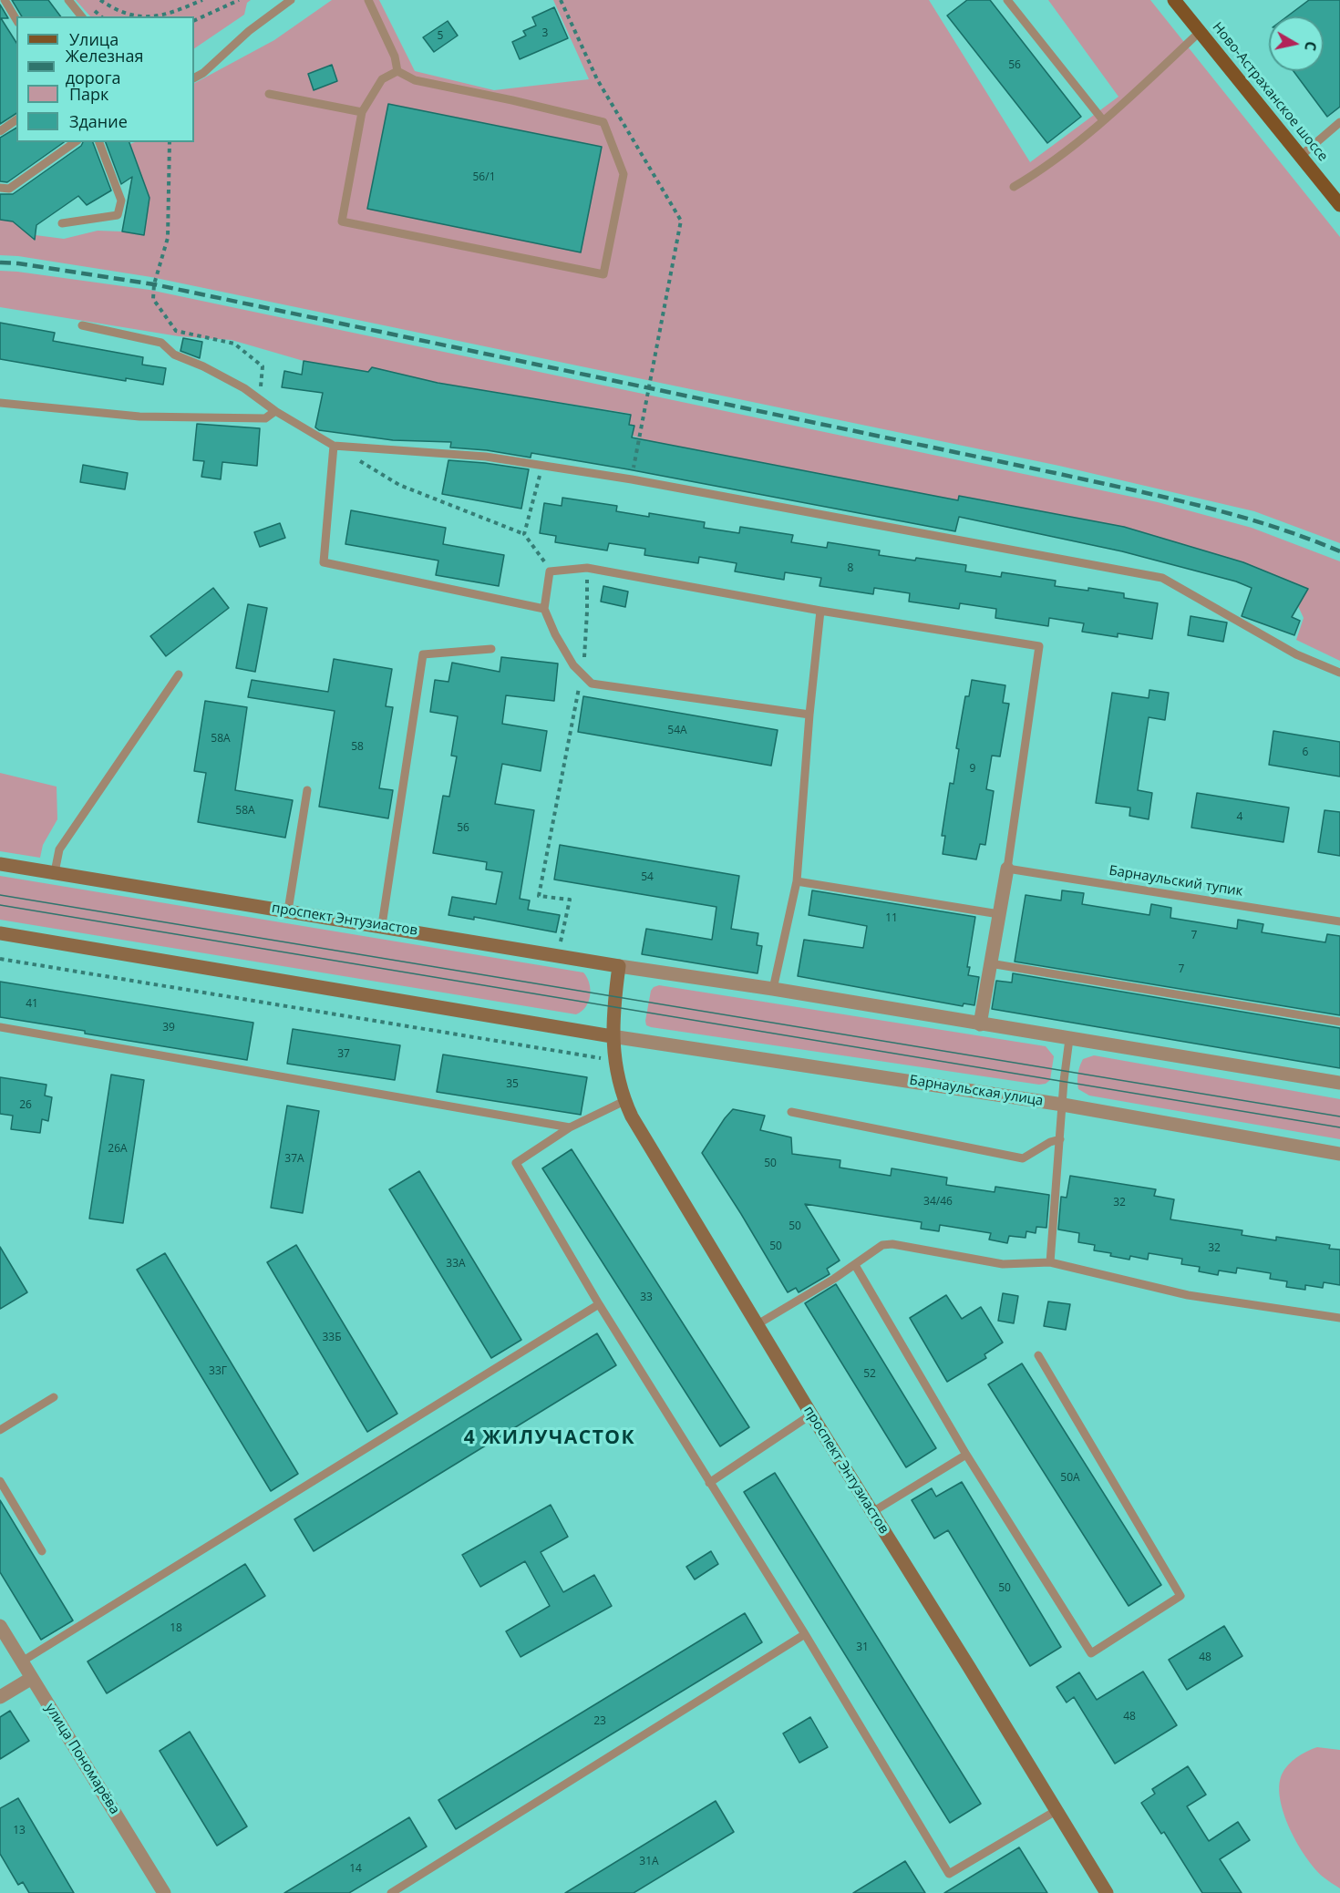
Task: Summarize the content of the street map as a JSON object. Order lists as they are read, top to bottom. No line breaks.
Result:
{"streets":{"main road":["Ново-Астраханское шоссе","проспект Энтузиастов"],"street":["Барнаульская улица","улица Пономарёва"],"lane":["Барнаульский тупик"]},"crossings":[["проспект Энтузиастов","Барнаульская улица"]],"districts":["4 ЖИЛУЧАСТОК"],"house_numbers":["3","5","56","56/1","8","54А","58А","58","6","9","58А","4","56","54","11","7","7","41","39","37","35","26","26А","37А","50","34/46","32","50","50","32","33А","33","33Б","33Г","52","50А","50","18","31","48","48","23","13","31А","14"],"legend":["Улица","Железная дорога","Парк","Здание"],"north":"right"}
